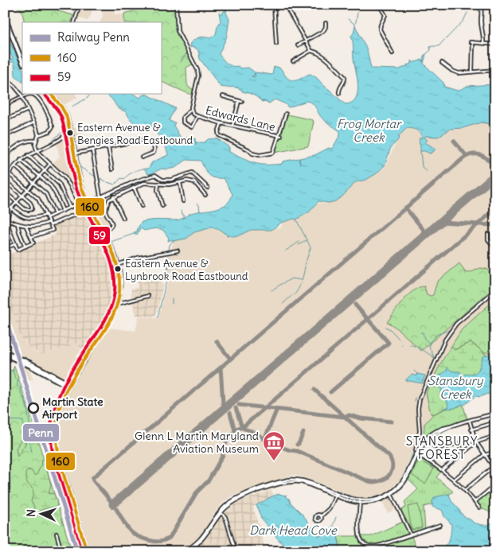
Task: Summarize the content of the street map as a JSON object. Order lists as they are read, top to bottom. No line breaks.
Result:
{"streets":{"street":["Edwards Lane"]},"districts":["STANSBURY FOREST"],"water":["Frog Mortar Creek","Stansbury Creek","Dark Head Cove"],"places":{"other":["Eastern Avenue & Bengies Road Eastbound","Eastern Avenue & Lynbrook Road Eastbound","Martin State Airport"],"museum":["Glenn L Martin Maryland Aviation Museum"]},"lines":["transit line 160","transit line 59","rail line Penn"],"legend":["Railway Penn","160","59"],"north":"left"}
